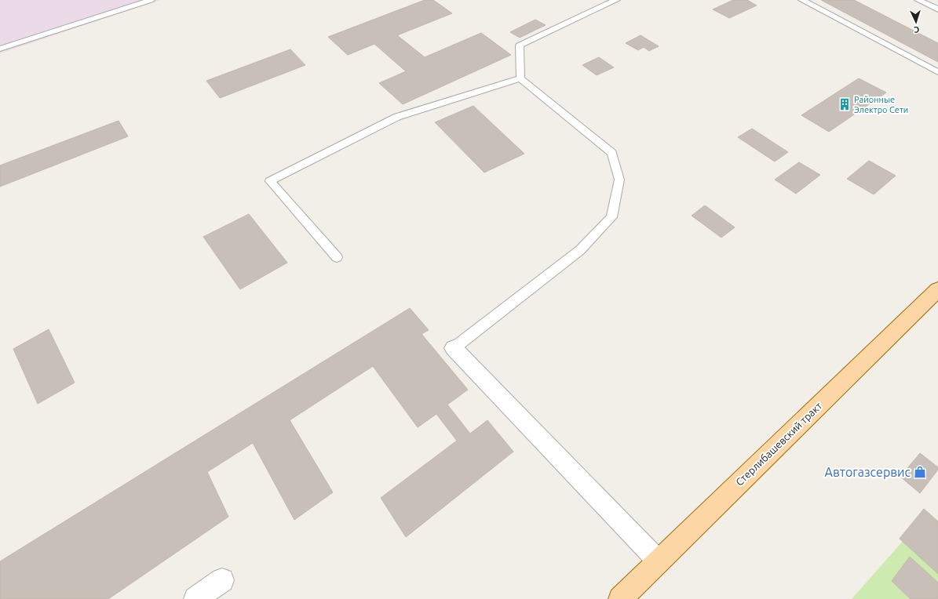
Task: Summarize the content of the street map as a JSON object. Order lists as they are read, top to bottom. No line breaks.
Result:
{"streets":{"main road":["Стерлибашевский тракт"]},"places":{"building":["Районные Электро Сети"],"shop":["Автогазсервис"]},"north":"bottom"}
